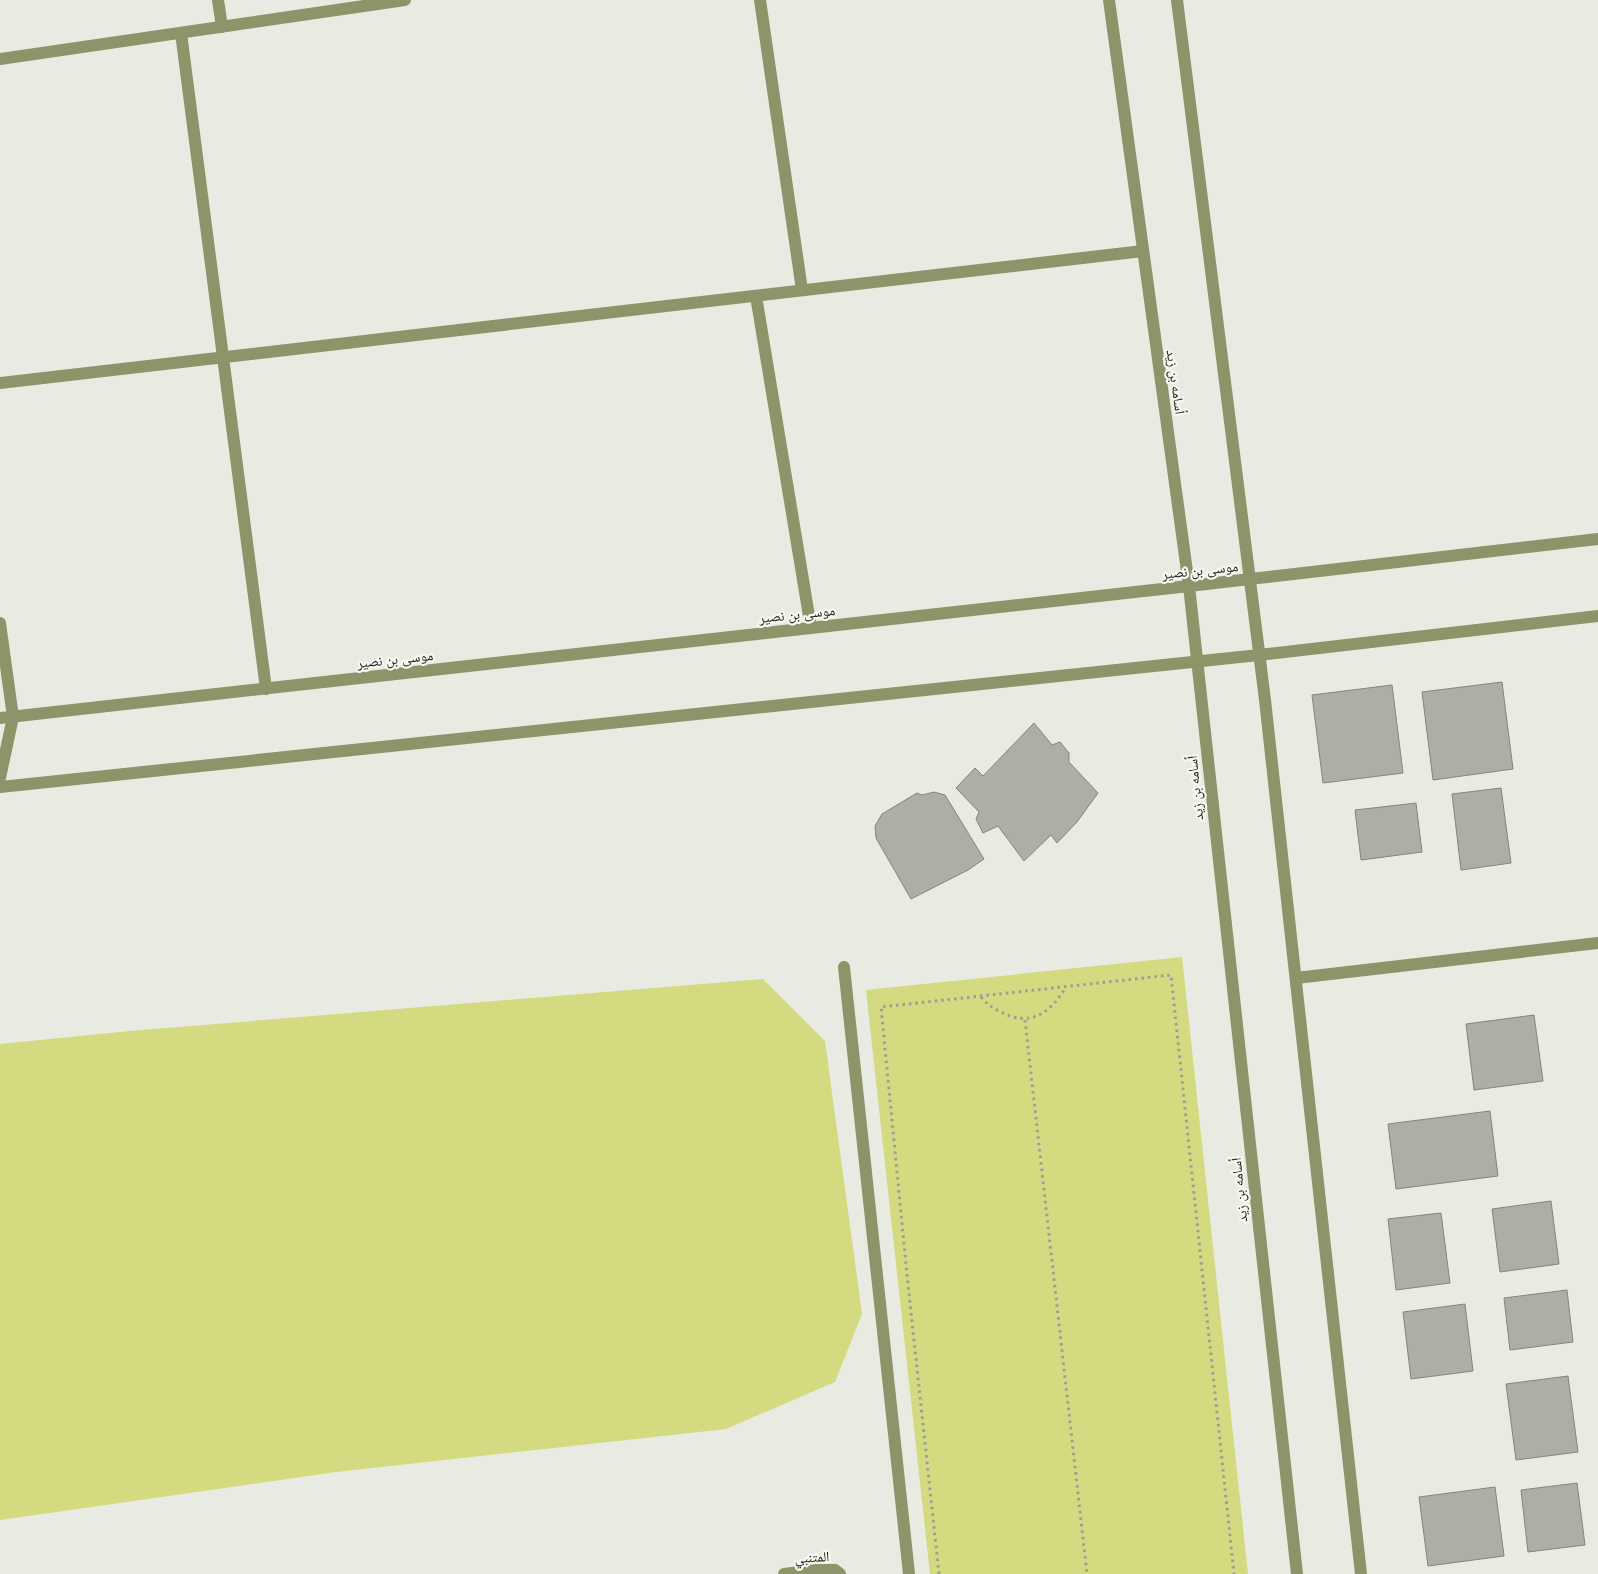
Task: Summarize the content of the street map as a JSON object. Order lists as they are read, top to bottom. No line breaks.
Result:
{"streets":{"street":["أسامه بن زيد","موسى بن نصير","المتنبي"]},"crossings":[["أسامه بن زيد","موسى بن نصير"]]}
